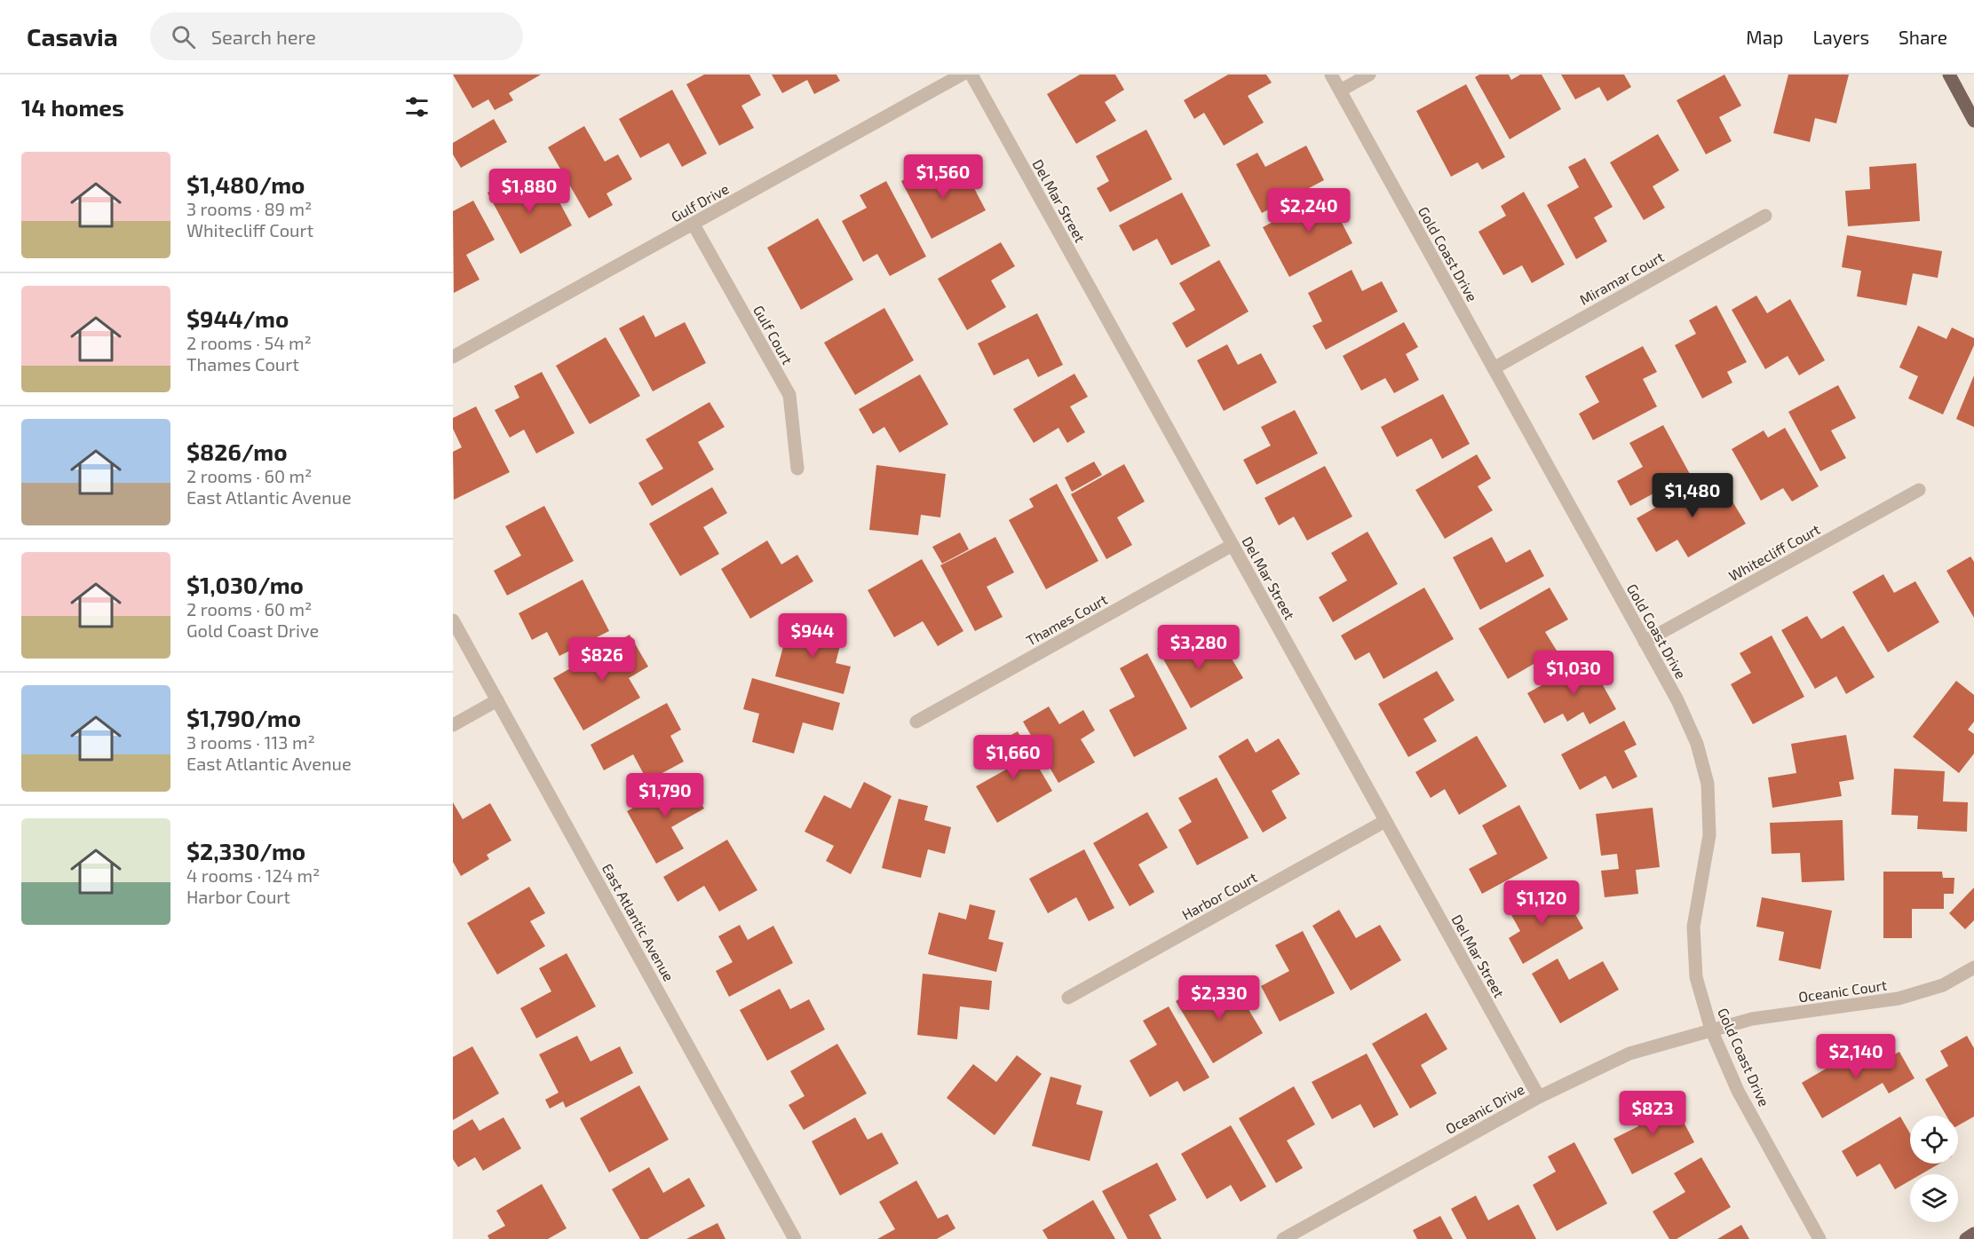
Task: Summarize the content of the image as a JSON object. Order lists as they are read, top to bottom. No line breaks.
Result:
{"streets":{"street":["Del Mar Street","Gulf Drive","Gold Coast Drive","Miramar Court","Gulf Court","Whitecliff Court","Thames Court","Harbor Court","East Atlantic Avenue","Oceanic Court","Oceanic Drive"]},"crossings":[["Del Mar Street","Thames Court"],["Del Mar Street","Harbor Court"],["Del Mar Street","Oceanic Drive"],["Gulf Drive","Gulf Court"],["Gold Coast Drive","Miramar Court"],["Gold Coast Drive","Whitecliff Court"],["Gold Coast Drive","Oceanic Court"],["Gold Coast Drive","Oceanic Drive"],["Oceanic Court","Oceanic Drive"]],"page":{"header":"Casavia","search":"Search here","nav":["Map","Layers","Share"],"heading":"14 homes","list":[{"name":"$1,480/mo","note":"3 rooms · 89 m² · Whitecliff Court"},{"name":"$944/mo","note":"2 rooms · 54 m² · Thames Court"},{"name":"$826/mo","note":"2 rooms · 60 m² · East Atlantic Avenue"},{"name":"$1,030/mo","note":"2 rooms · 60 m² · Gold Coast Drive"},{"name":"$1,790/mo","note":"3 rooms · 113 m² · East Atlantic Avenue"},{"name":"$2,330/mo","note":"4 rooms · 124 m² · Harbor Court"}],"price":["$1,560","$1,880","$2,240","$1,480","$944","$3,280","$826","$1,030","$1,660","$1,790","$1,120","$2,330","$2,140","$823"]}}
